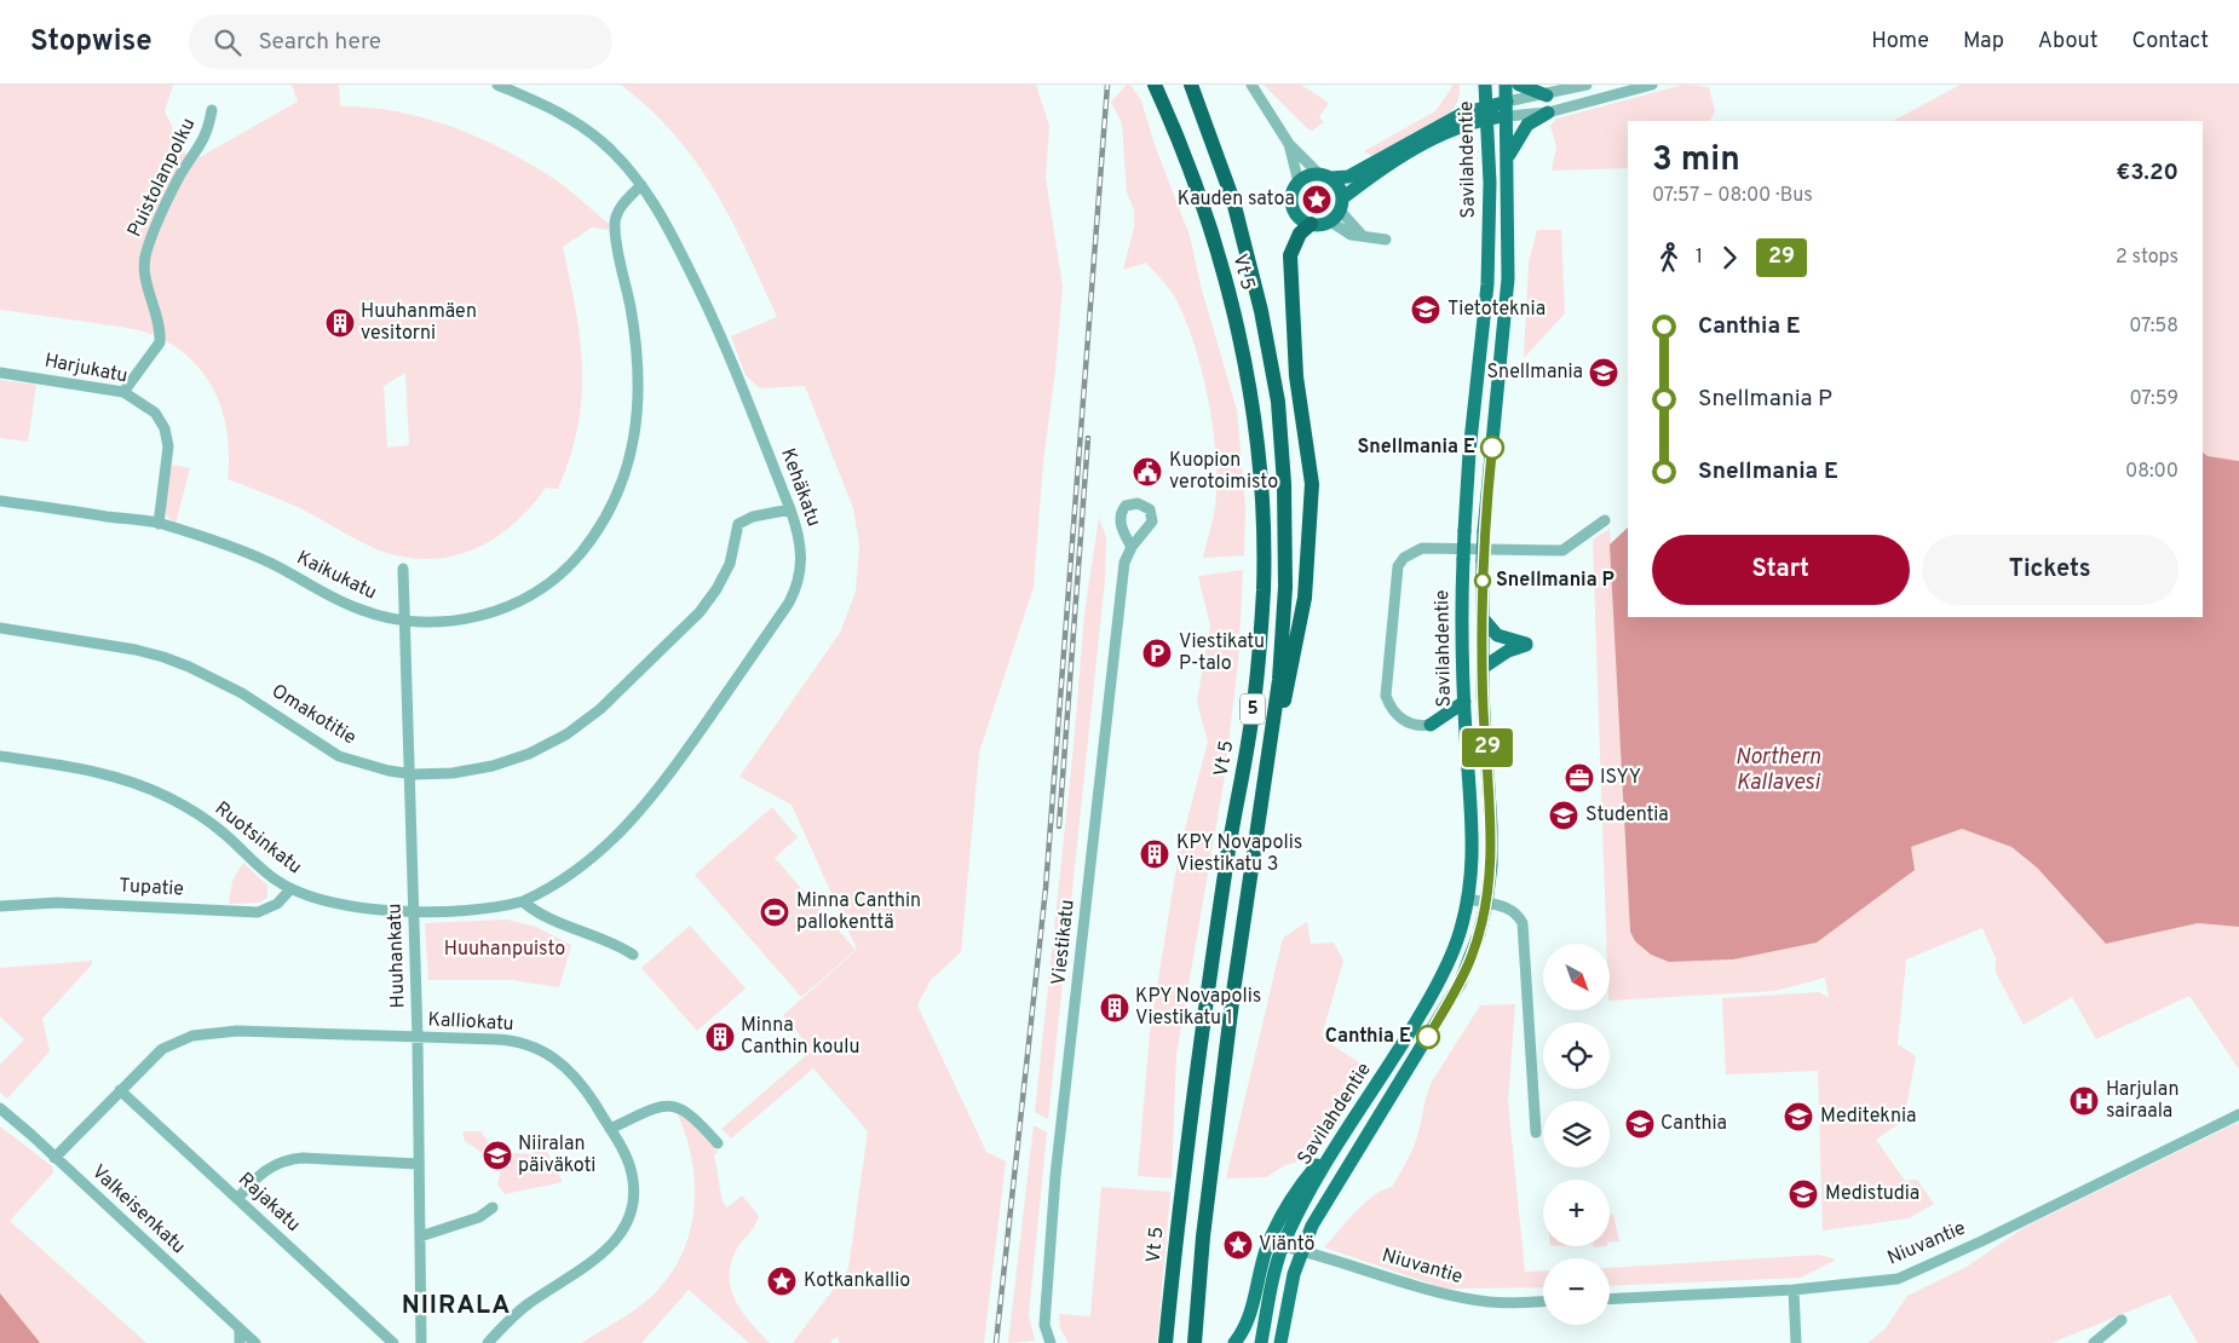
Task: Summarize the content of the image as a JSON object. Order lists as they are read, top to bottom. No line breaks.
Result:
{"streets":{"highway":["Vt 5","5"],"main road":["Savilahdentie"],"street":["Puistolanpolku","Harjukatu","Kehäkatu","Kaikukatu","Omakotitie","Ruotsinkatu","Tupatie","Viestikatu","Huuhankatu","Kalliokatu","Rajakatu","Valkeisenkatu","Niuvantie"]},"crossings":[["Savilahdentie","Niuvantie"],["Puistolanpolku","Harjukatu"],["Harjukatu","Kaikukatu"],["Kehäkatu","Kaikukatu"],["Kehäkatu","Omakotitie"],["Kehäkatu","Ruotsinkatu"],["Kaikukatu","Huuhankatu"],["Omakotitie","Huuhankatu"],["Ruotsinkatu","Tupatie"],["Ruotsinkatu","Huuhankatu"],["Huuhankatu","Kalliokatu"],["Kalliokatu","Rajakatu"],["Kalliokatu","Valkeisenkatu"]],"districts":["NIIRALA"],"water":["Northern Kallavesi"],"parks":["Huuhanpuisto"],"places":{"place":["Kauden satoa","Viäntö","Kotkankallio"],"school or university":["Tietoteknia","Snellmania","Studentia","Mediteknia","Canthia","Niiralan päiväkoti","Medistudia"],"building":["Huuhanmäen vesitorni","KPY Novapolis Viestikatu 3","KPY Novapolis Viestikatu 1","Minna Canthin koulu"],"other":["Snellmania E","Snellmania P","Canthia E"],"public building":["Kuopion verotoimisto"],"parking":["Viestikatu P-talo"],"office":["ISYY"],"sports":["Minna Canthin pallokenttä"],"hospital":["Harjulan sairaala"]},"lines":["bus line 29"],"north":"bottom right","page":{"header":"Stopwise","search":"Search here","nav":["Home","Map","About","Contact"],"on_map":"29","heading":["3 min","07:57 – 08:00 · Bus","€3.20"],"legs":["1","29","2 stops"],"list":[{"name":"Canthia E","value":"07:58"},{"name":"Snellmania P","value":"07:59"},{"name":"Snellmania E","value":"08:00"}],"buttons":["Start","Tickets"],"map_buttons":["+","−"]}}
